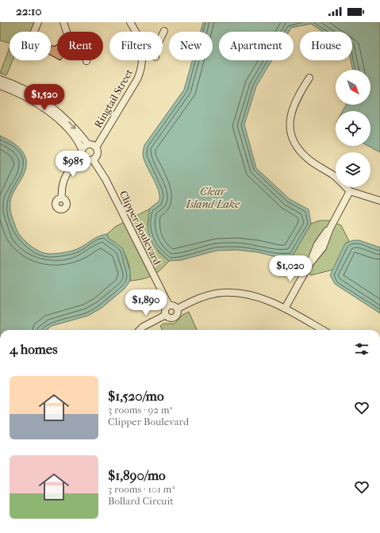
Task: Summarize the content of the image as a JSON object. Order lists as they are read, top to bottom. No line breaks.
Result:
{"streets":{"street":["Ringtail Street","Clipper Boulevard"]},"crossings":[["Ringtail Street","Clipper Boulevard"]],"water":["Clear Island Lake"],"north":"bottom right","page":{"status":"22:10","chip":["Buy","Rent","Filters","New","Apartment","House"],"price":["$1,520","$985","$1,020","$1,890"],"heading":"4 homes","list":[{"name":"$1,520/mo","note":"3 rooms · 92 m² · Clipper Boulevard"},{"name":"$1,890/mo","note":"3 rooms · 101 m² · Bollard Circuit"}]}}
